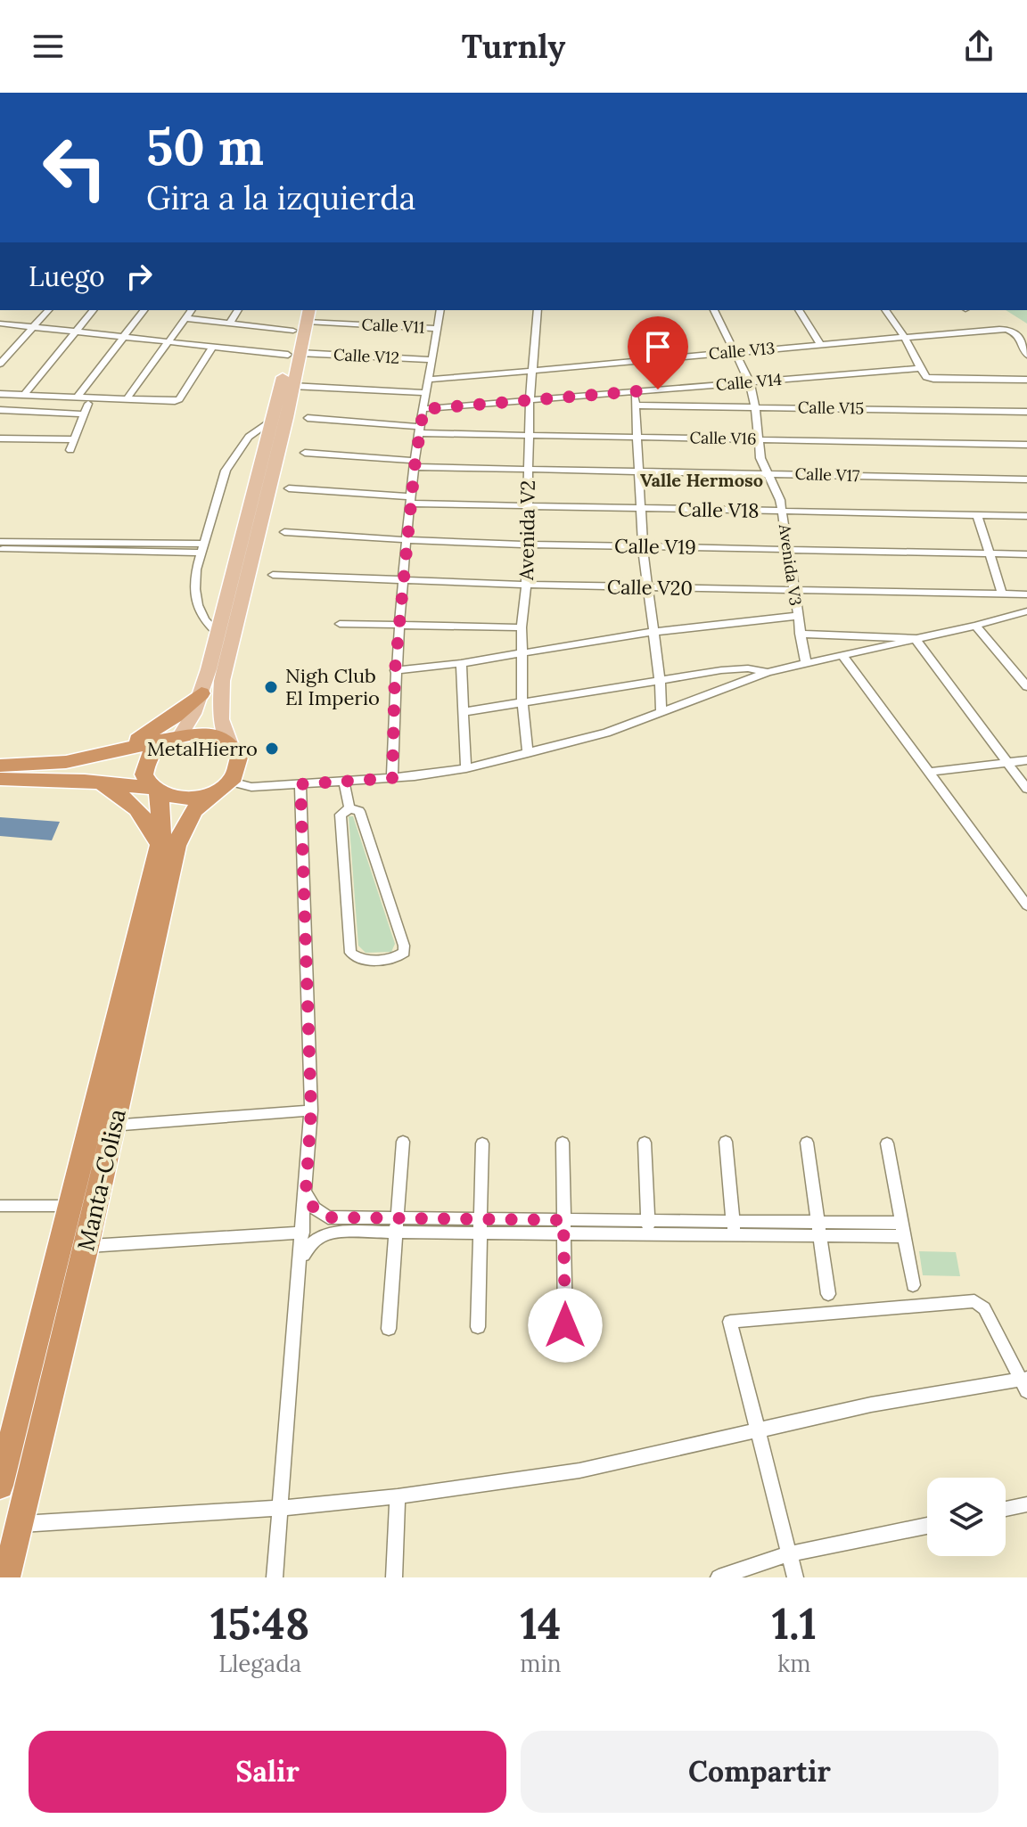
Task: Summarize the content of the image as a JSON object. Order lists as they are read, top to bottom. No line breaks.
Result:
{"streets":{"highway":["Manta-Colisa"],"street":["Calle V11","Calle V13","Calle V12","Calle V14","Calle V15","Calle V16","Calle V17","Calle V18","Avenida V2","Calle V19","Avenida V3","Calle V20"]},"crossings":[["Calle V13","Avenida V2"],["Calle V13","Avenida V3"],["Calle V14","Avenida V2"],["Calle V14","Avenida V3"],["Calle V15","Avenida V3"],["Calle V16","Avenida V2"],["Calle V16","Avenida V3"],["Calle V17","Avenida V2"],["Calle V17","Avenida V3"],["Calle V18","Avenida V2"],["Calle V18","Avenida V3"],["Avenida V2","Calle V19"],["Avenida V2","Calle V20"],["Calle V19","Avenida V3"],["Avenida V3","Calle V20"]],"districts":["Valle Hermoso"],"places":["Nigh Club El Imperio","MetalHierro"],"page":{"header":"Turnly","turn":["50 m","Gira a la izquierda"],"then":"Luego","eta":["15:48","Llegada","14","min","1.1","km"],"buttons":["Salir","Compartir"]}}
